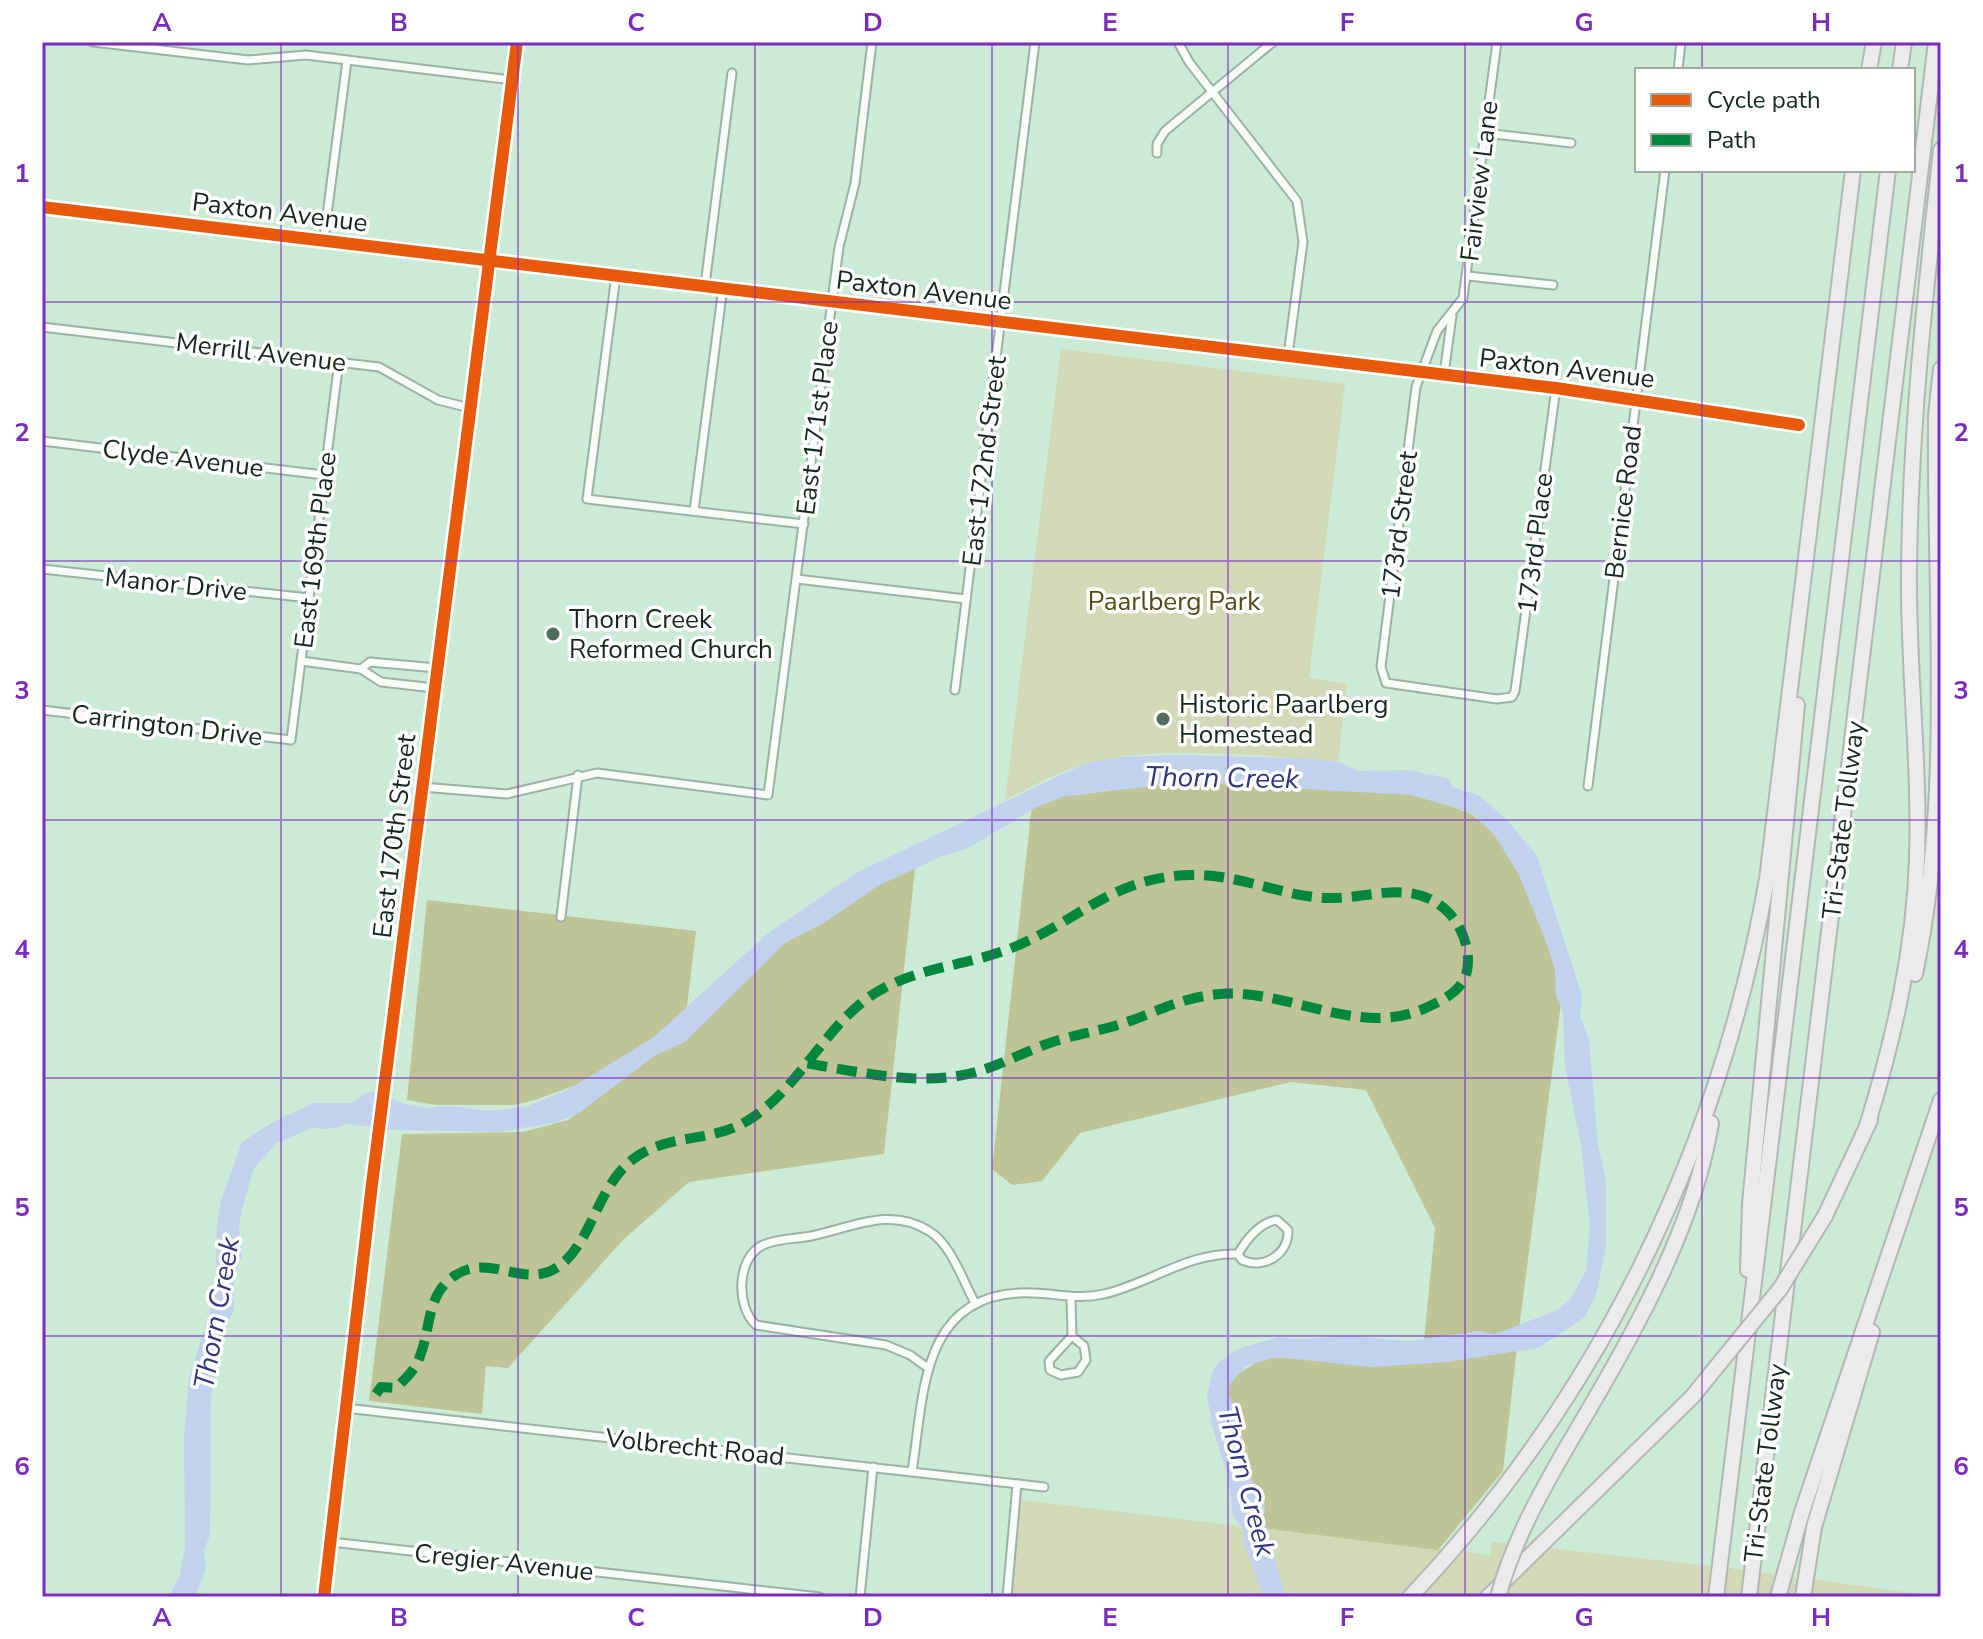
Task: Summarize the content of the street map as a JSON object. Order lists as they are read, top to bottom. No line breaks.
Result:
{"streets":{"highway":["Tri-State Tollway"],"street":["Fairview Lane","Paxton Avenue","Merrill Avenue","East 171st Place","Clyde Avenue","East 172nd Street","Bernice Road","173rd Street","173rd Place","East 169th Place","Manor Drive","Carrington Drive","East 170th Street","Volbrecht Road","Cregier Avenue"]},"crossings":[["Fairview Lane","Paxton Avenue"],["Fairview Lane","173rd Street"],["Paxton Avenue","East 171st Place"],["Paxton Avenue","East 172nd Street"],["Paxton Avenue","Bernice Road"],["Paxton Avenue","173rd Street"],["Paxton Avenue","173rd Place"],["Paxton Avenue","East 170th Street"],["Merrill Avenue","East 169th Place"],["Merrill Avenue","East 170th Street"],["Clyde Avenue","East 169th Place"],["173rd Street","173rd Place"],["East 169th Place","Manor Drive"],["East 169th Place","Carrington Drive"],["East 170th Street","Volbrecht Road"],["East 170th Street","Cregier Avenue"]],"water":["Thorn Creek"],"parks":["Paarlberg Park"],"places":["Thorn Creek Reformed Church","Historic Paarlberg Homestead"],"legend":["Cycle path","Path"],"grid":{"columns":["A","B","C","D","E","F","G","H"],"rows":["1","2","3","4","5","6"]}}
